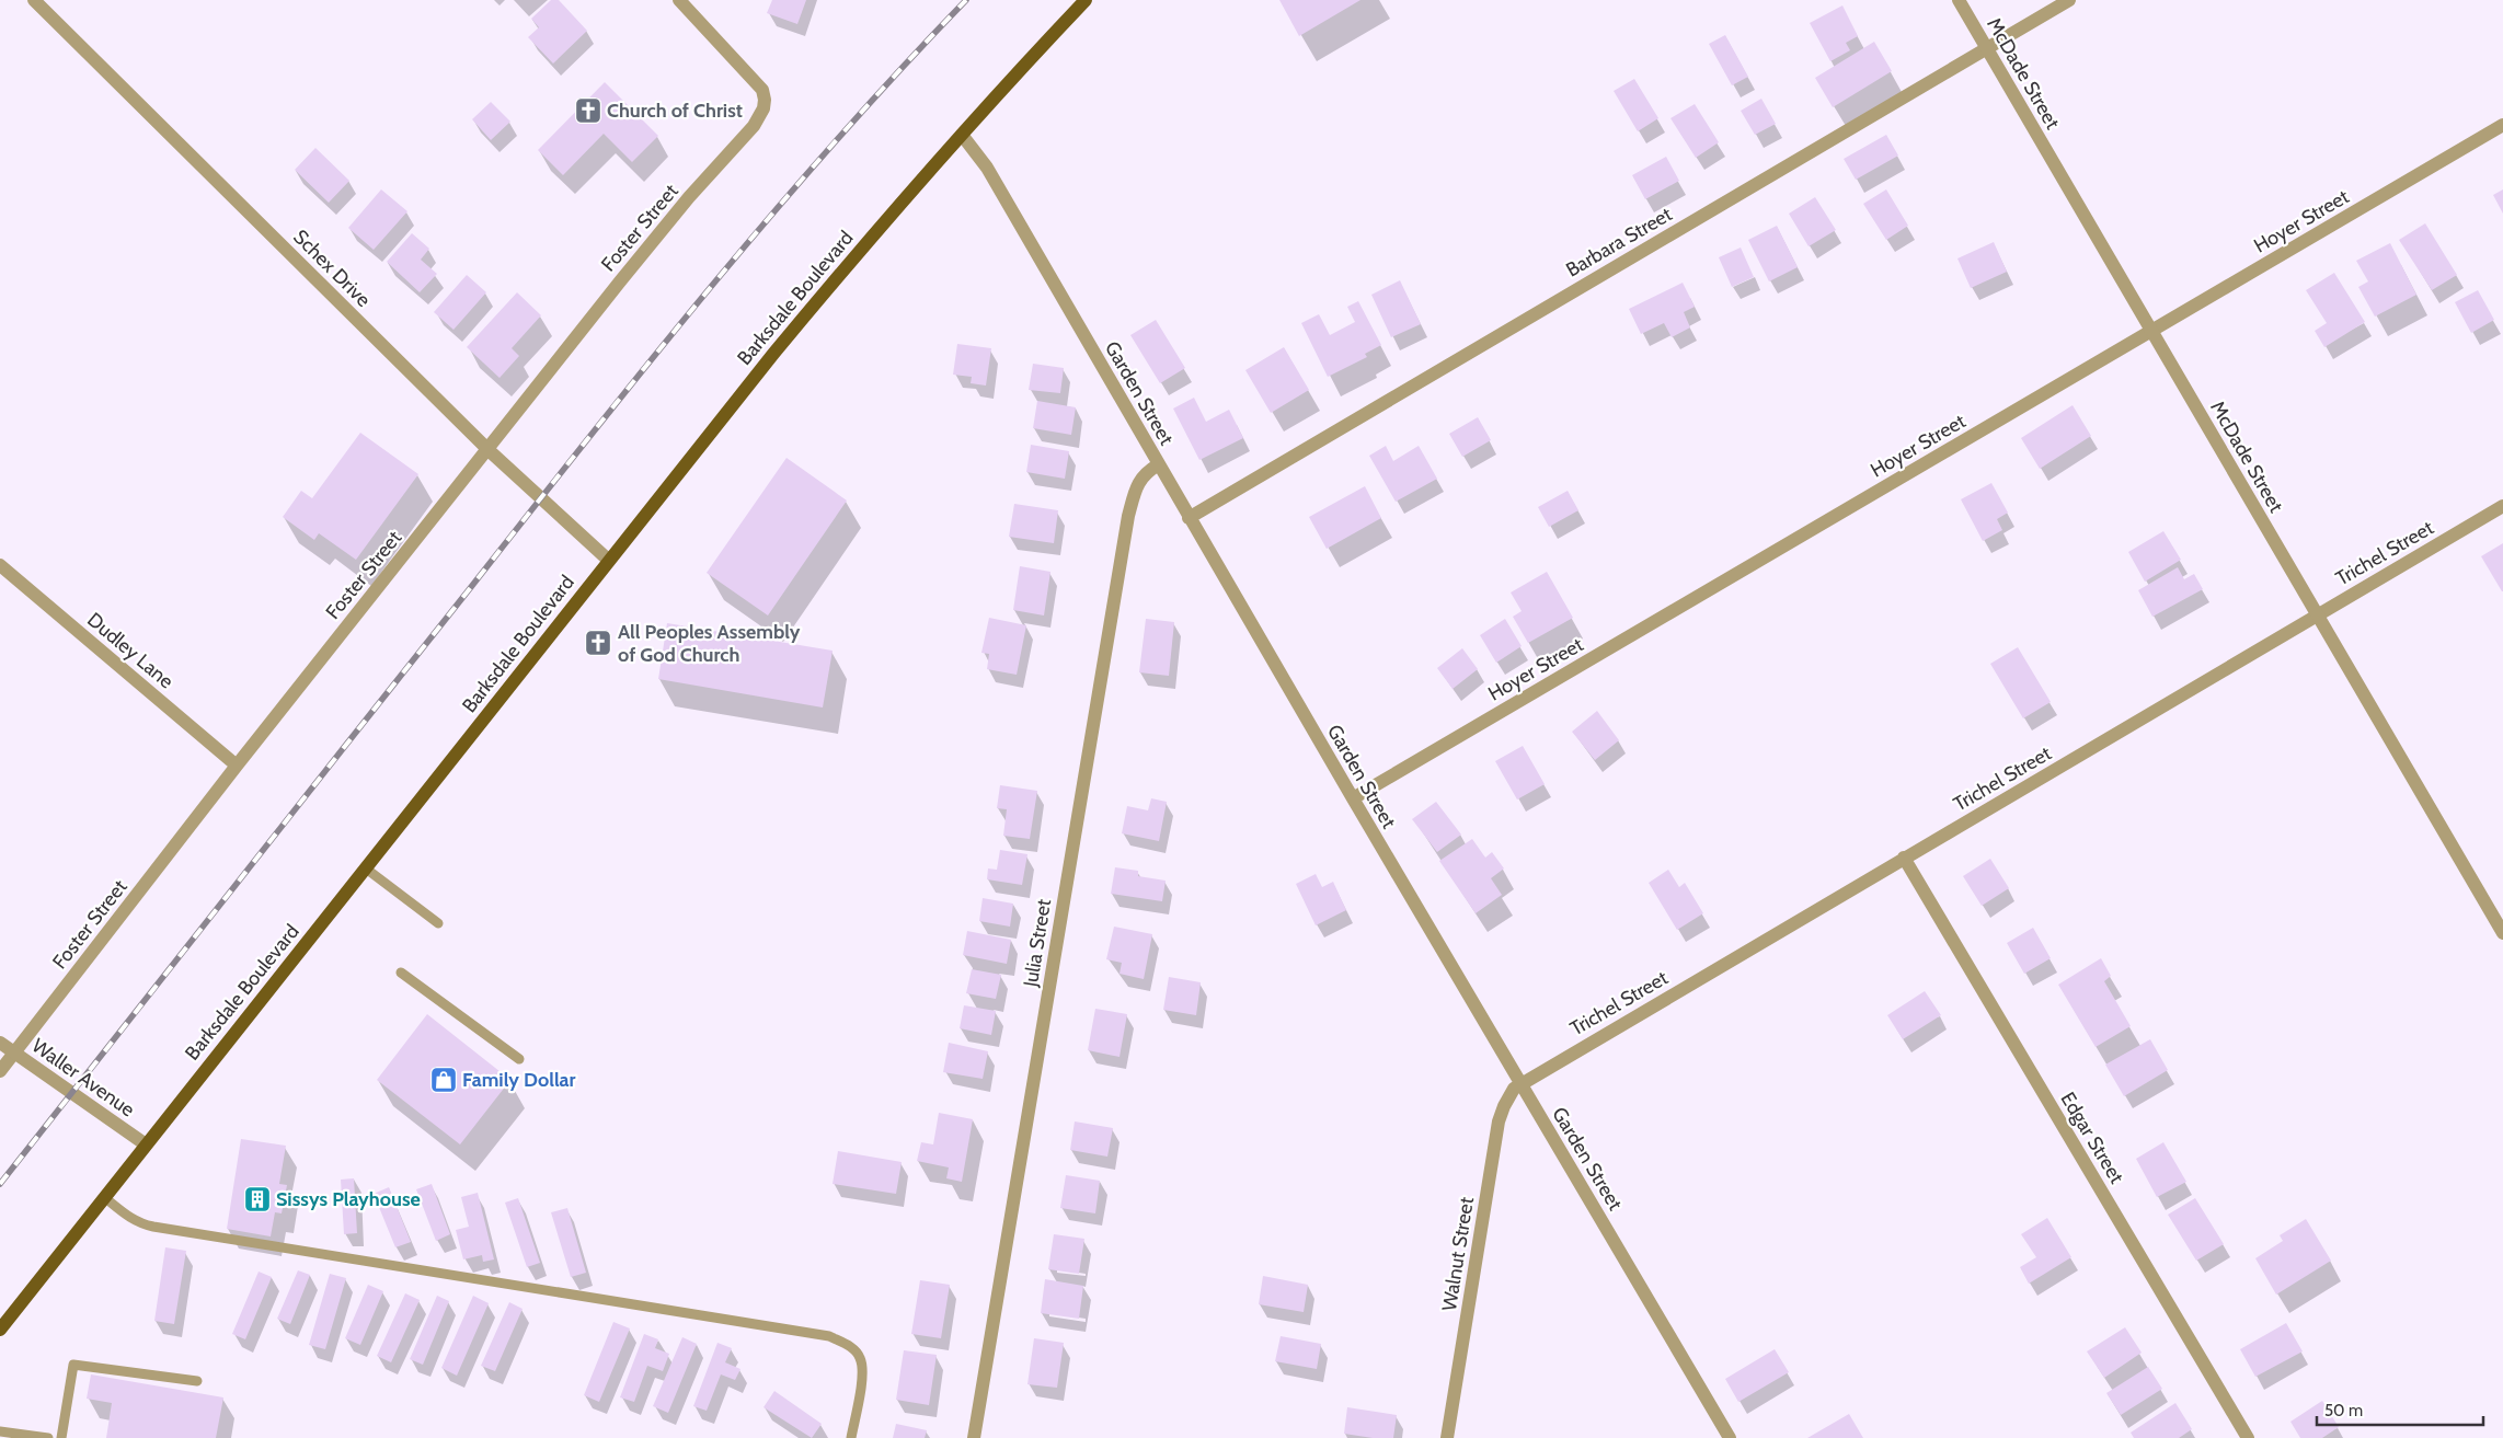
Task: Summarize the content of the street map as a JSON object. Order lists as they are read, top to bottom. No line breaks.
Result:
{"streets":{"main road":["Barksdale Boulevard"],"street":["McDade Street","Hoyer Street","Foster Street","Barbara Street","Schex Drive","Garden Street","Trichel Street","Dudley Lane","Julia Street","Waller Avenue","Edgar Street","Walnut Street"]},"crossings":[["McDade Street","Hoyer Street"],["McDade Street","Barbara Street"],["McDade Street","Trichel Street"],["Hoyer Street","Garden Street"],["Foster Street","Schex Drive"],["Foster Street","Dudley Lane"],["Foster Street","Waller Avenue"],["Barbara Street","Garden Street"],["Schex Drive","Barksdale Boulevard"],["Barksdale Boulevard","Garden Street"],["Barksdale Boulevard","Waller Avenue"],["Garden Street","Trichel Street"],["Garden Street","Julia Street"],["Garden Street","Walnut Street"],["Trichel Street","Edgar Street"],["Trichel Street","Walnut Street"]],"places":{"church":["Church of Christ","All Peoples Assembly of God Church"],"shop":["Family Dollar"],"building":["Sissys Playhouse"]},"scale_bar":"50 m"}
